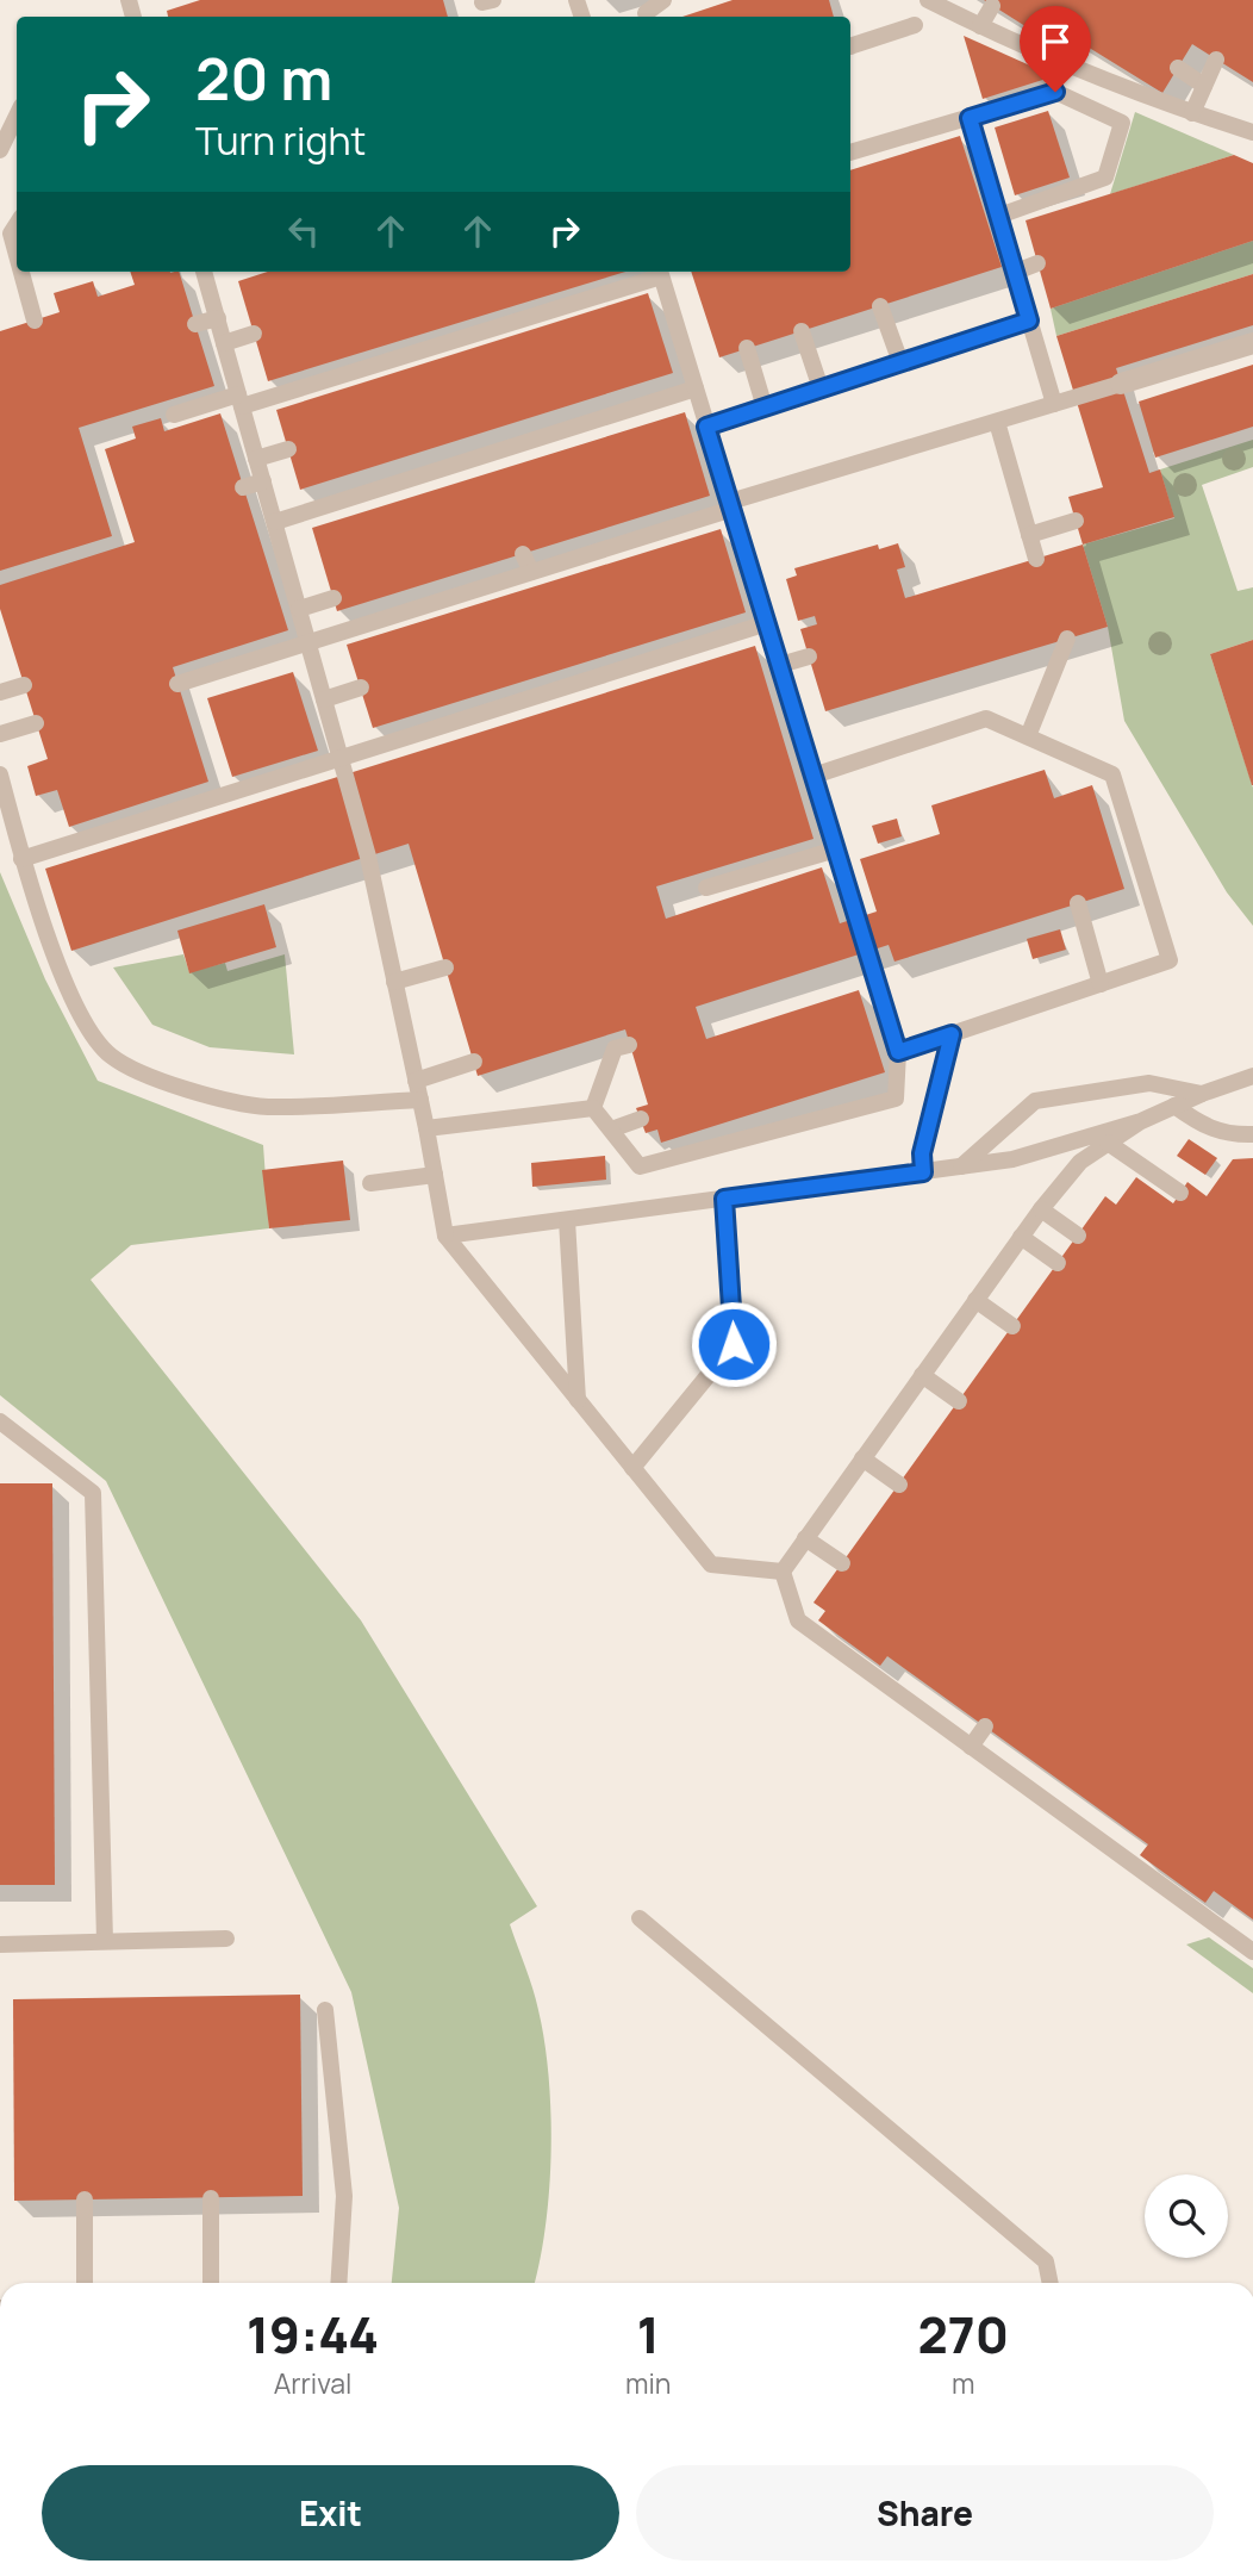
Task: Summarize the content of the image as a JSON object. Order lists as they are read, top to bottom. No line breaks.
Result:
{"page":{"turn":["20 m","Turn right"],"eta":["19:44","Arrival","1","min","270","m"],"buttons":["Exit","Share"]}}
